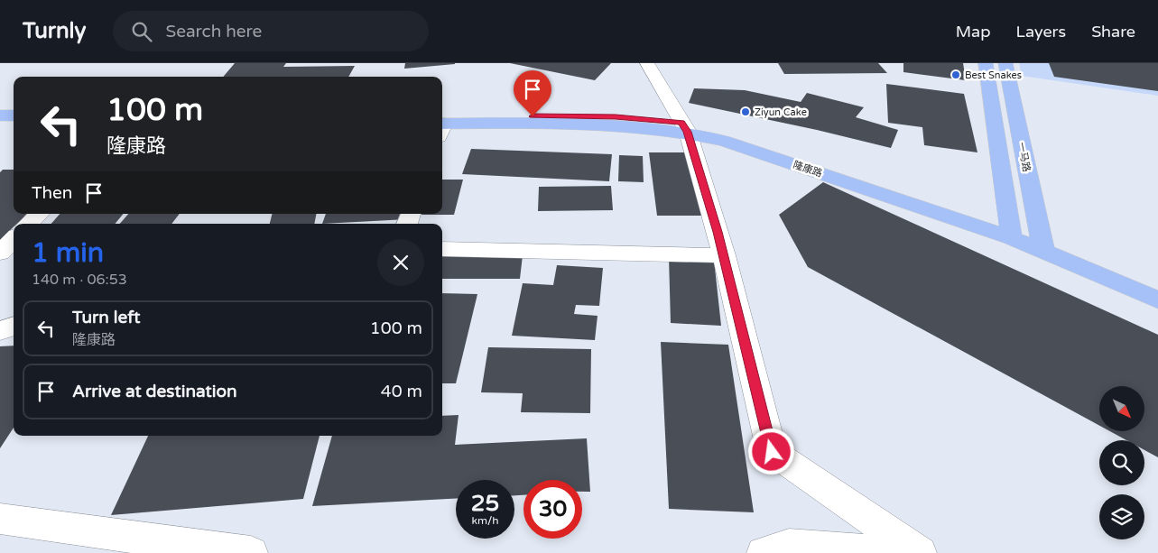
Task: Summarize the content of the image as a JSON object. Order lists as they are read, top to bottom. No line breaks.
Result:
{"streets":{"main road":["一马路","隆康路"]},"crossings":[["一马路","隆康路"]],"places":["Best Snakes","Ziyun Cake"],"north":"bottom right","page":{"header":"Turnly","search":"Search here","nav":["Map","Layers","Share"],"turn":["100 m","隆康路"],"then":"Then","heading":["1 min","140 m · 06:53"],"list":[{"name":"Turn left","note":"隆康路","value":"100 m"},{"name":"Arrive at destination","value":"40 m"}],"speed":"25 km/h","limit":"30"}}
